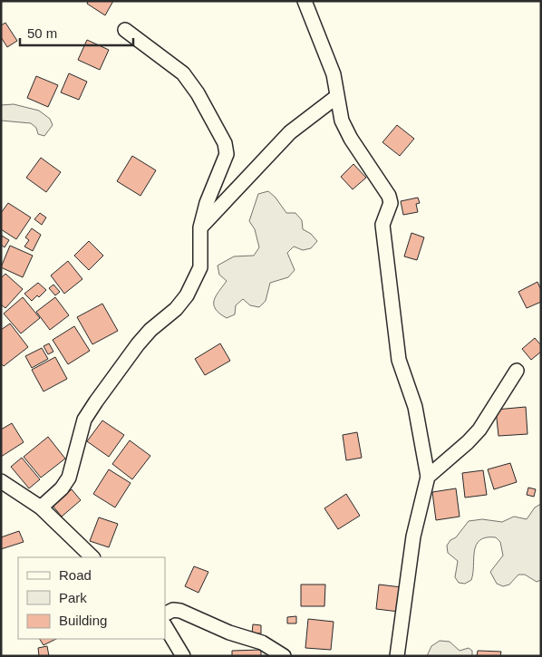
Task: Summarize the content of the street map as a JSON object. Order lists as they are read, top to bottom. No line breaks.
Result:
{"legend":["Road","Park","Building"],"scale_bar":"50 m"}
